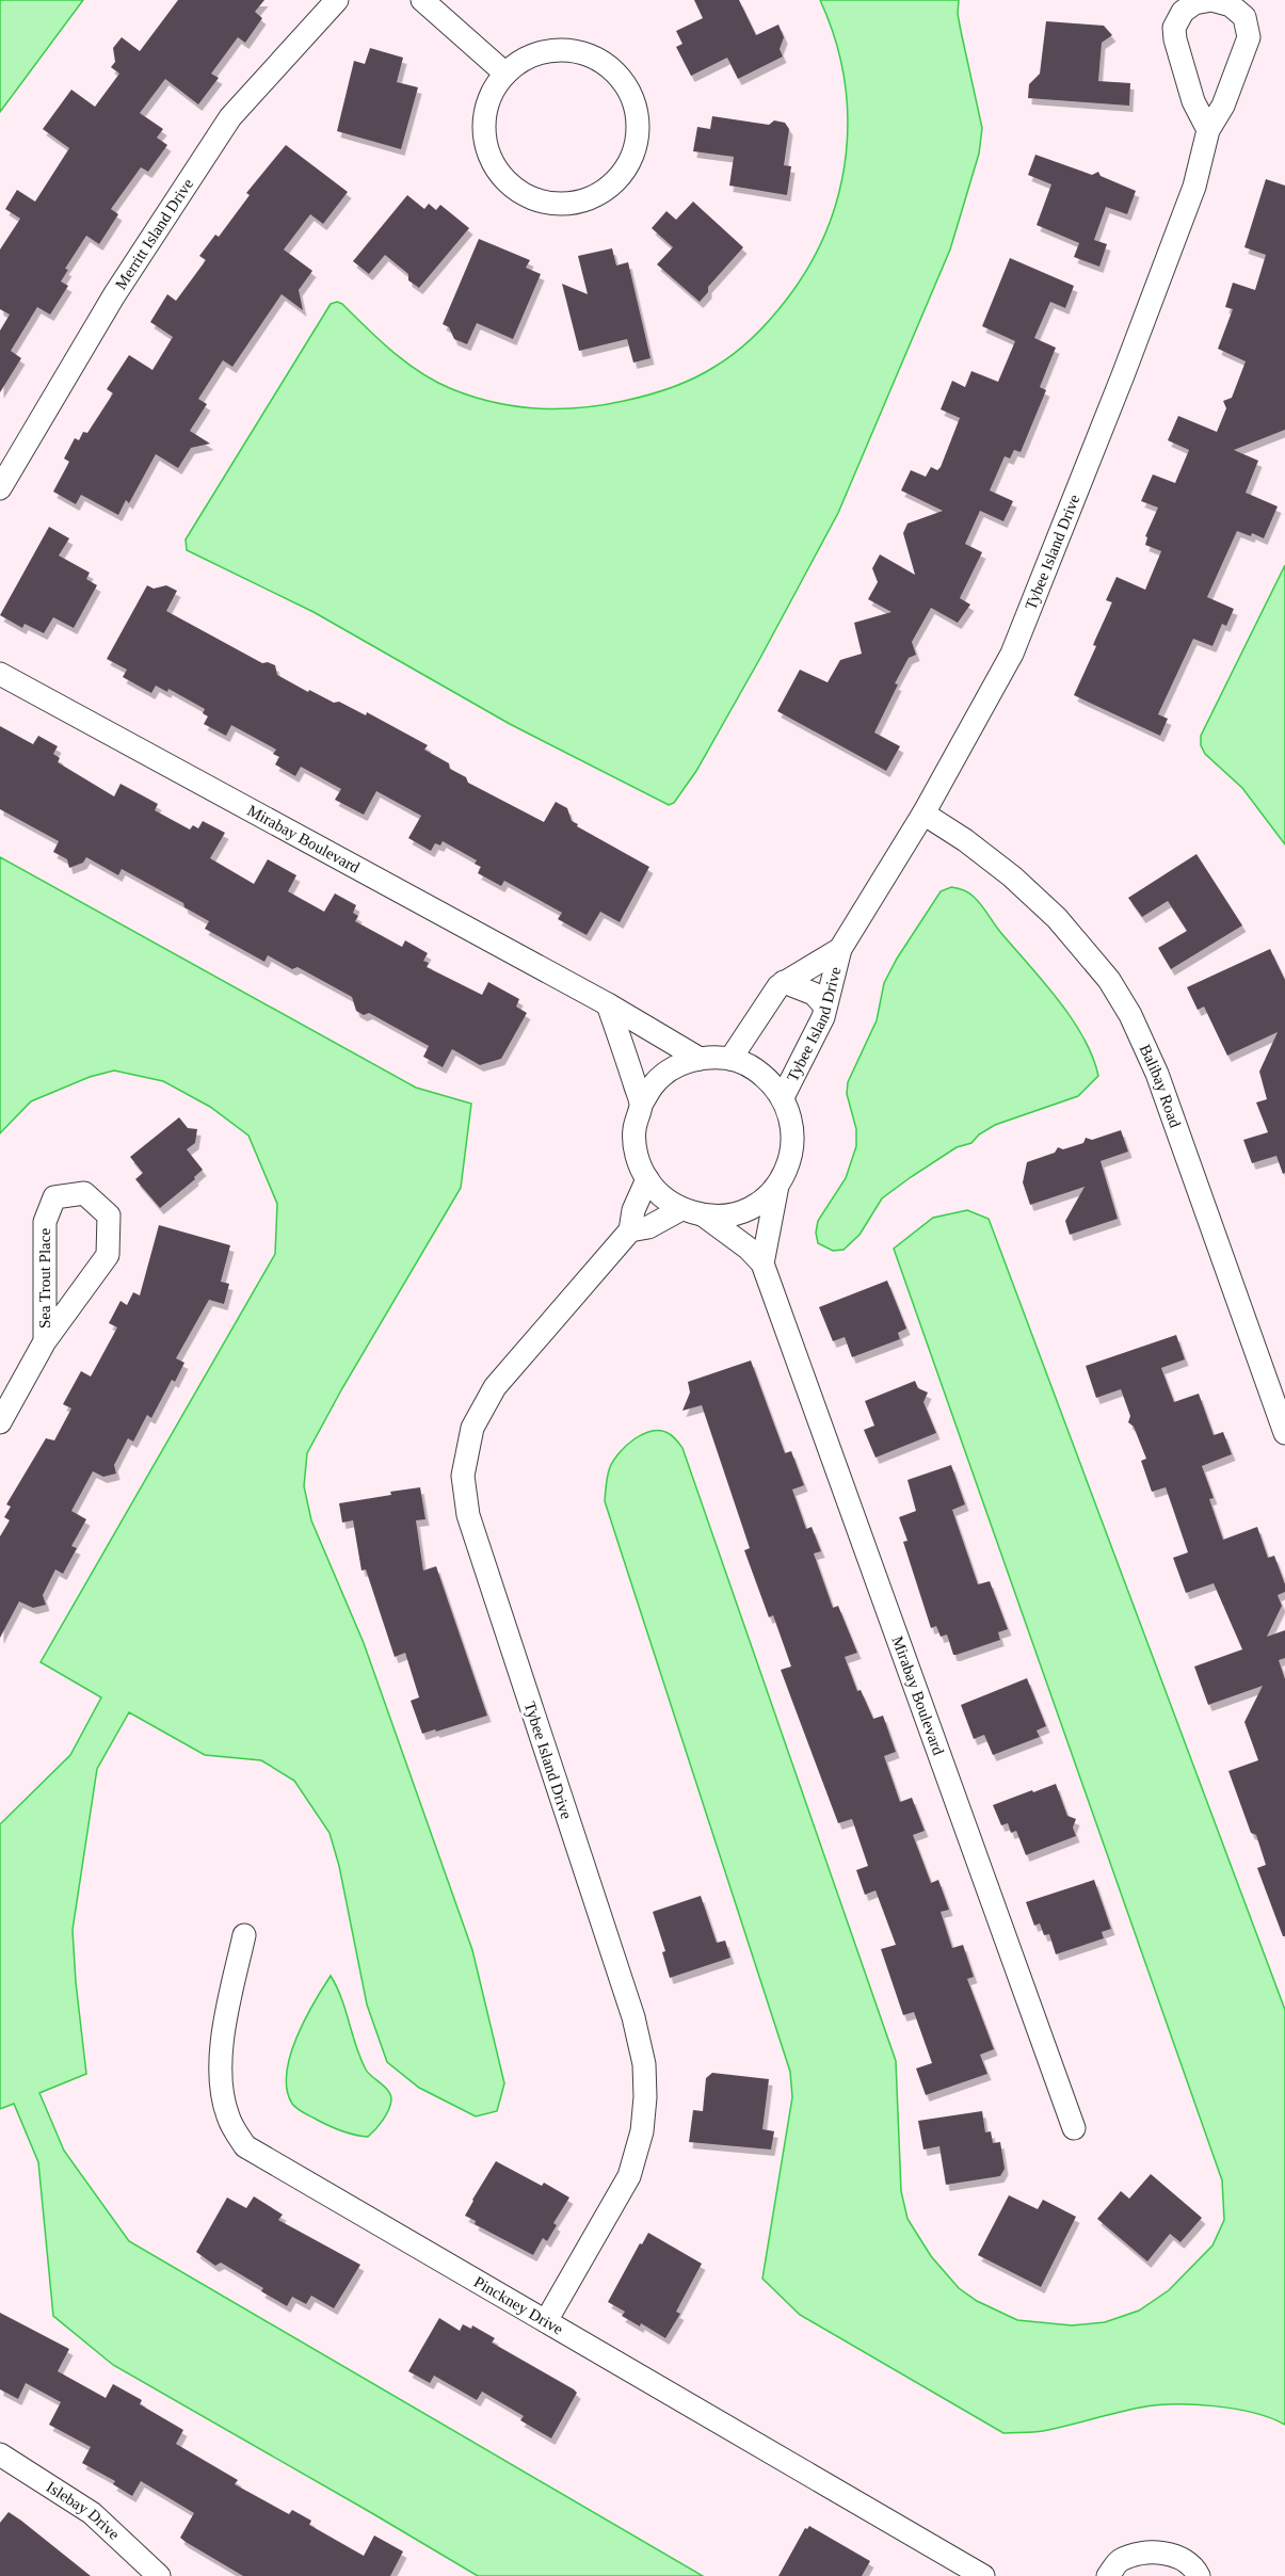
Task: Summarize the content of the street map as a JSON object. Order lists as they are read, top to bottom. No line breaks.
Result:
{"streets":{"street":["Merritt Island Drive","Tybee Island Drive","Mirabay Boulevard","Balibay Road","Sea Trout Place","Pinckney Drive","Islebay Drive"]},"crossings":[["Tybee Island Drive","Mirabay Boulevard"],["Tybee Island Drive","Balibay Road"],["Tybee Island Drive","Pinckney Drive"]]}
